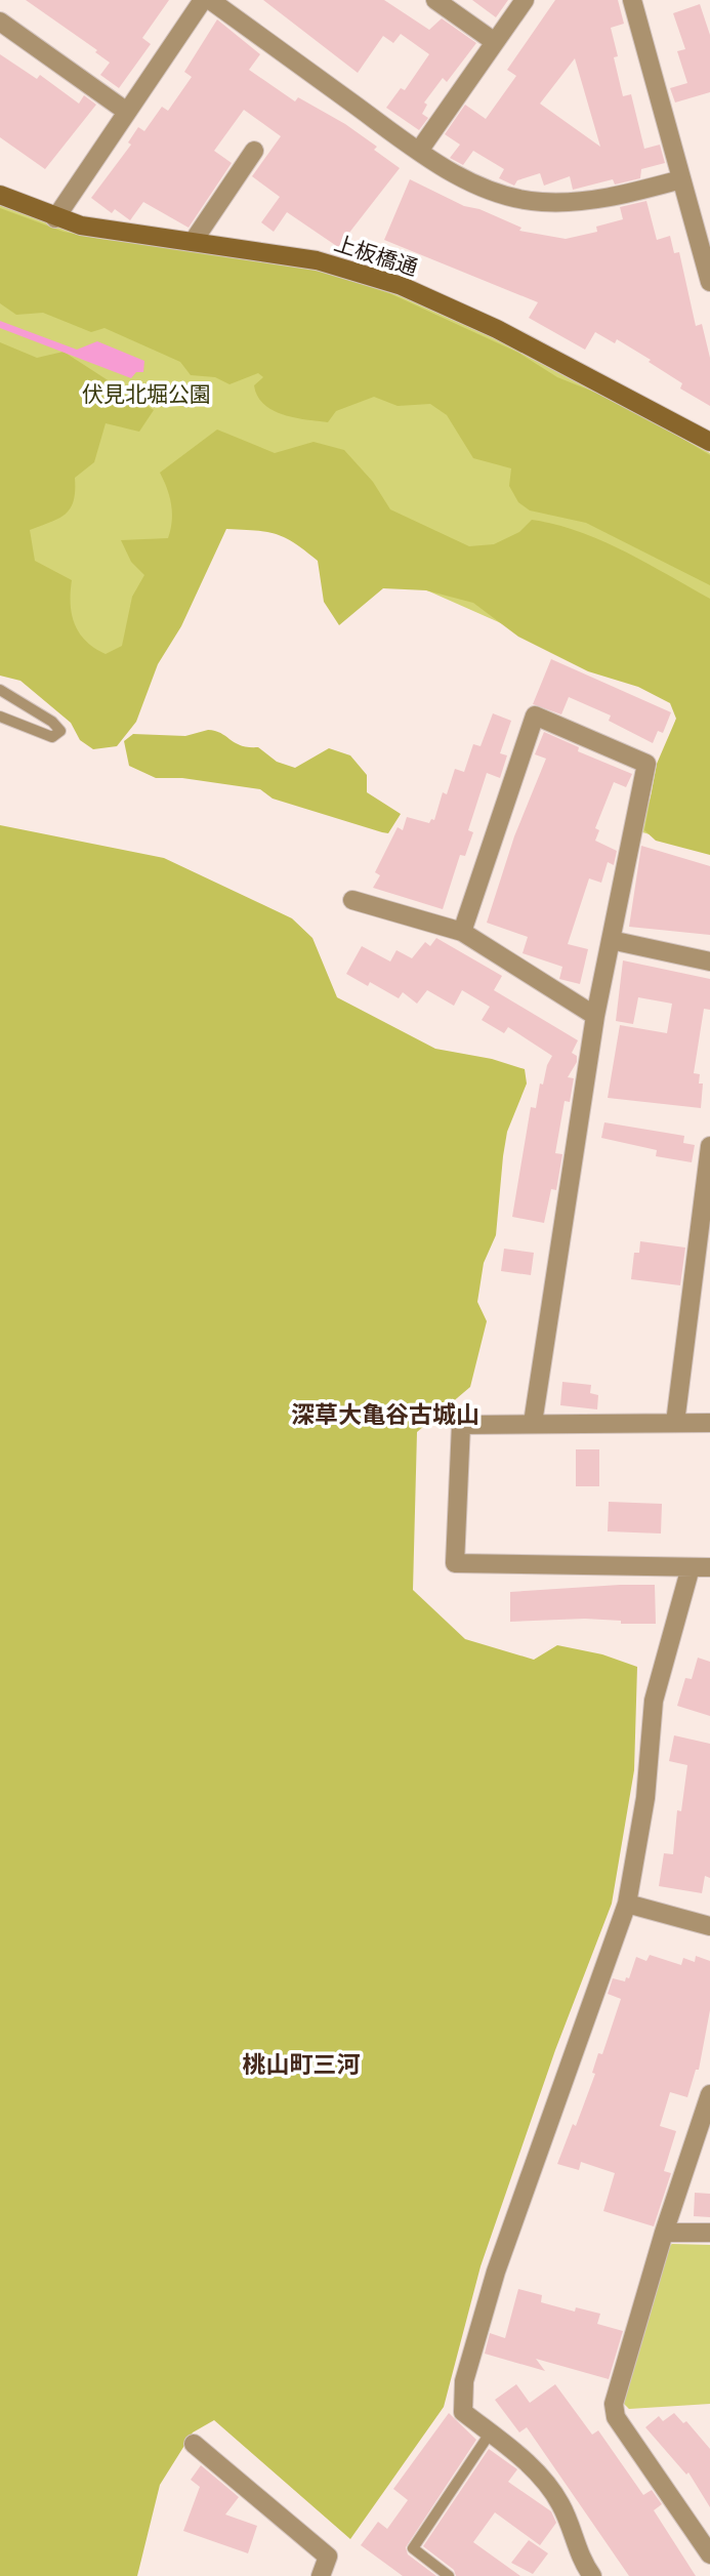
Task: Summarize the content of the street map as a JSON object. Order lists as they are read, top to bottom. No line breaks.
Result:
{"streets":{"street":["上板橋通"]},"districts":["深草大亀谷古城山","桃山町三河"],"parks":["伏見北堀公園"]}
